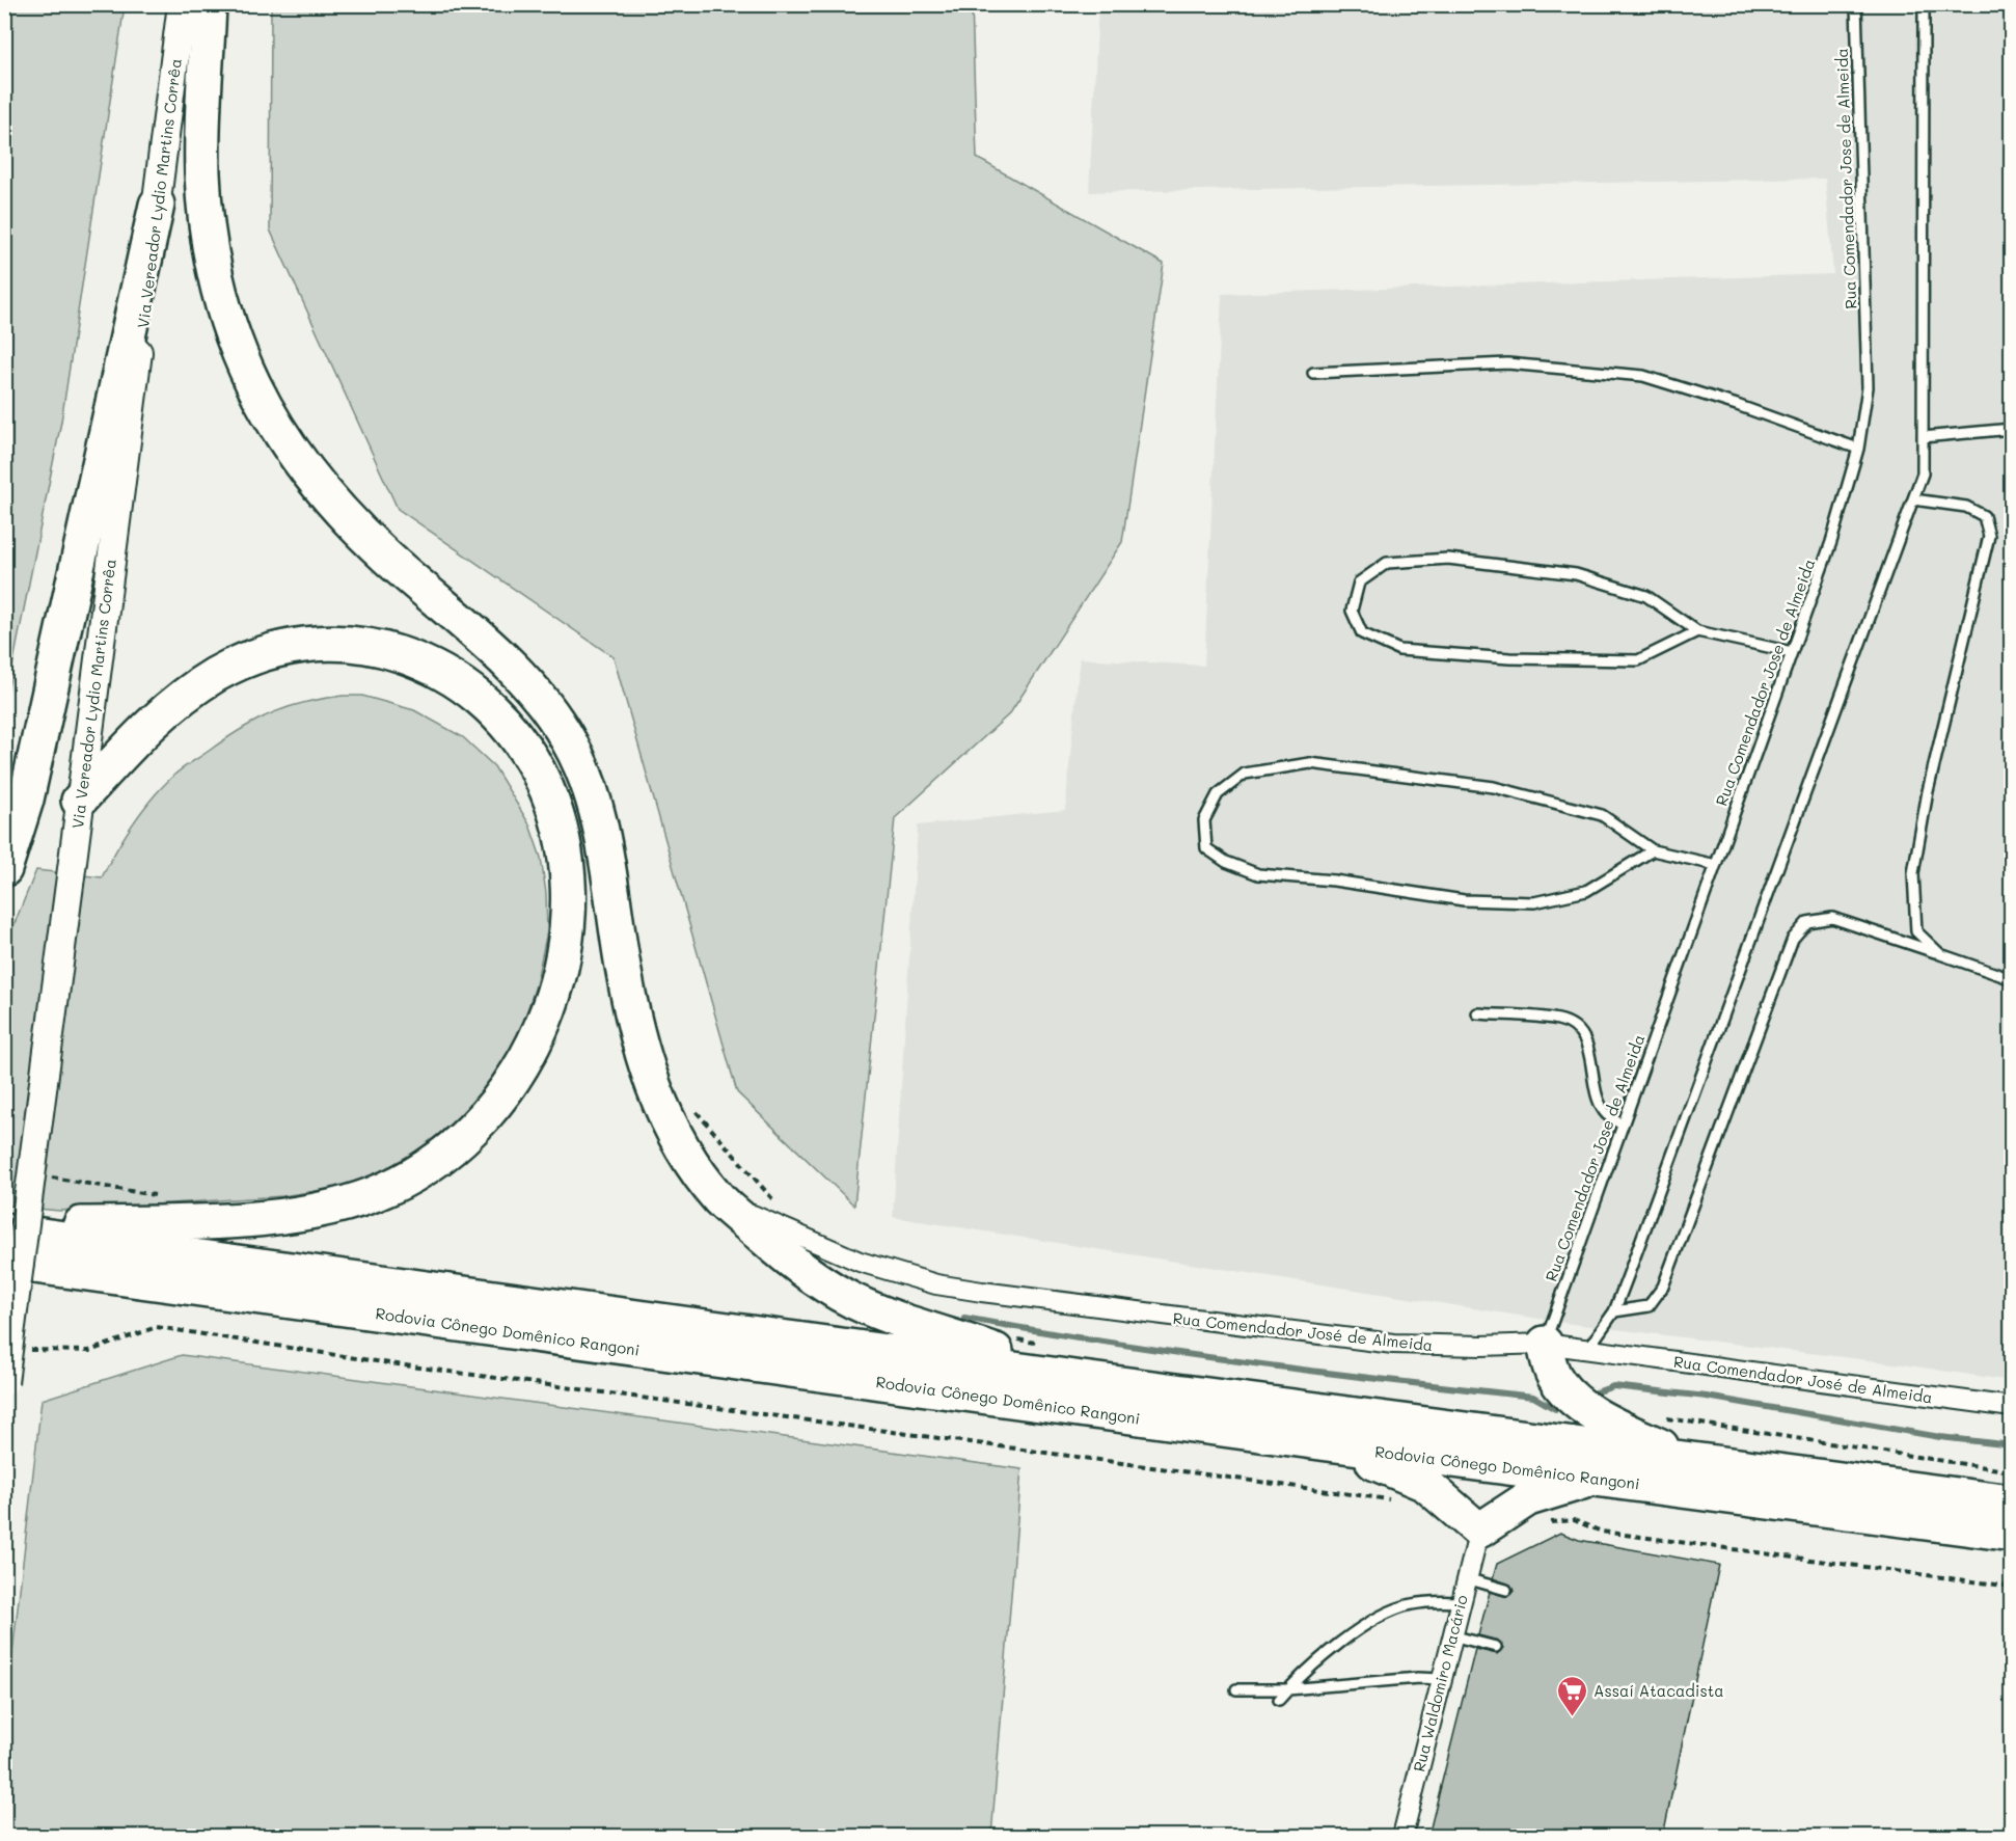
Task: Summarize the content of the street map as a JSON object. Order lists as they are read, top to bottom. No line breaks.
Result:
{"streets":{"highway":["Rodovia Cônego Domênico Rangoni"],"main road":["Via Vereador Lydio Martins Corrêa"],"street":["Rua Comendador José de Almeida","Rua Waldomiro Macário"],"lane":["Rua Comendador Jose de Almeida"]},"crossings":[["Rua Comendador Jose de Almeida","Rua Comendador José de Almeida"]],"places":{"supermarket":["Assaí Atacadista"]}}
